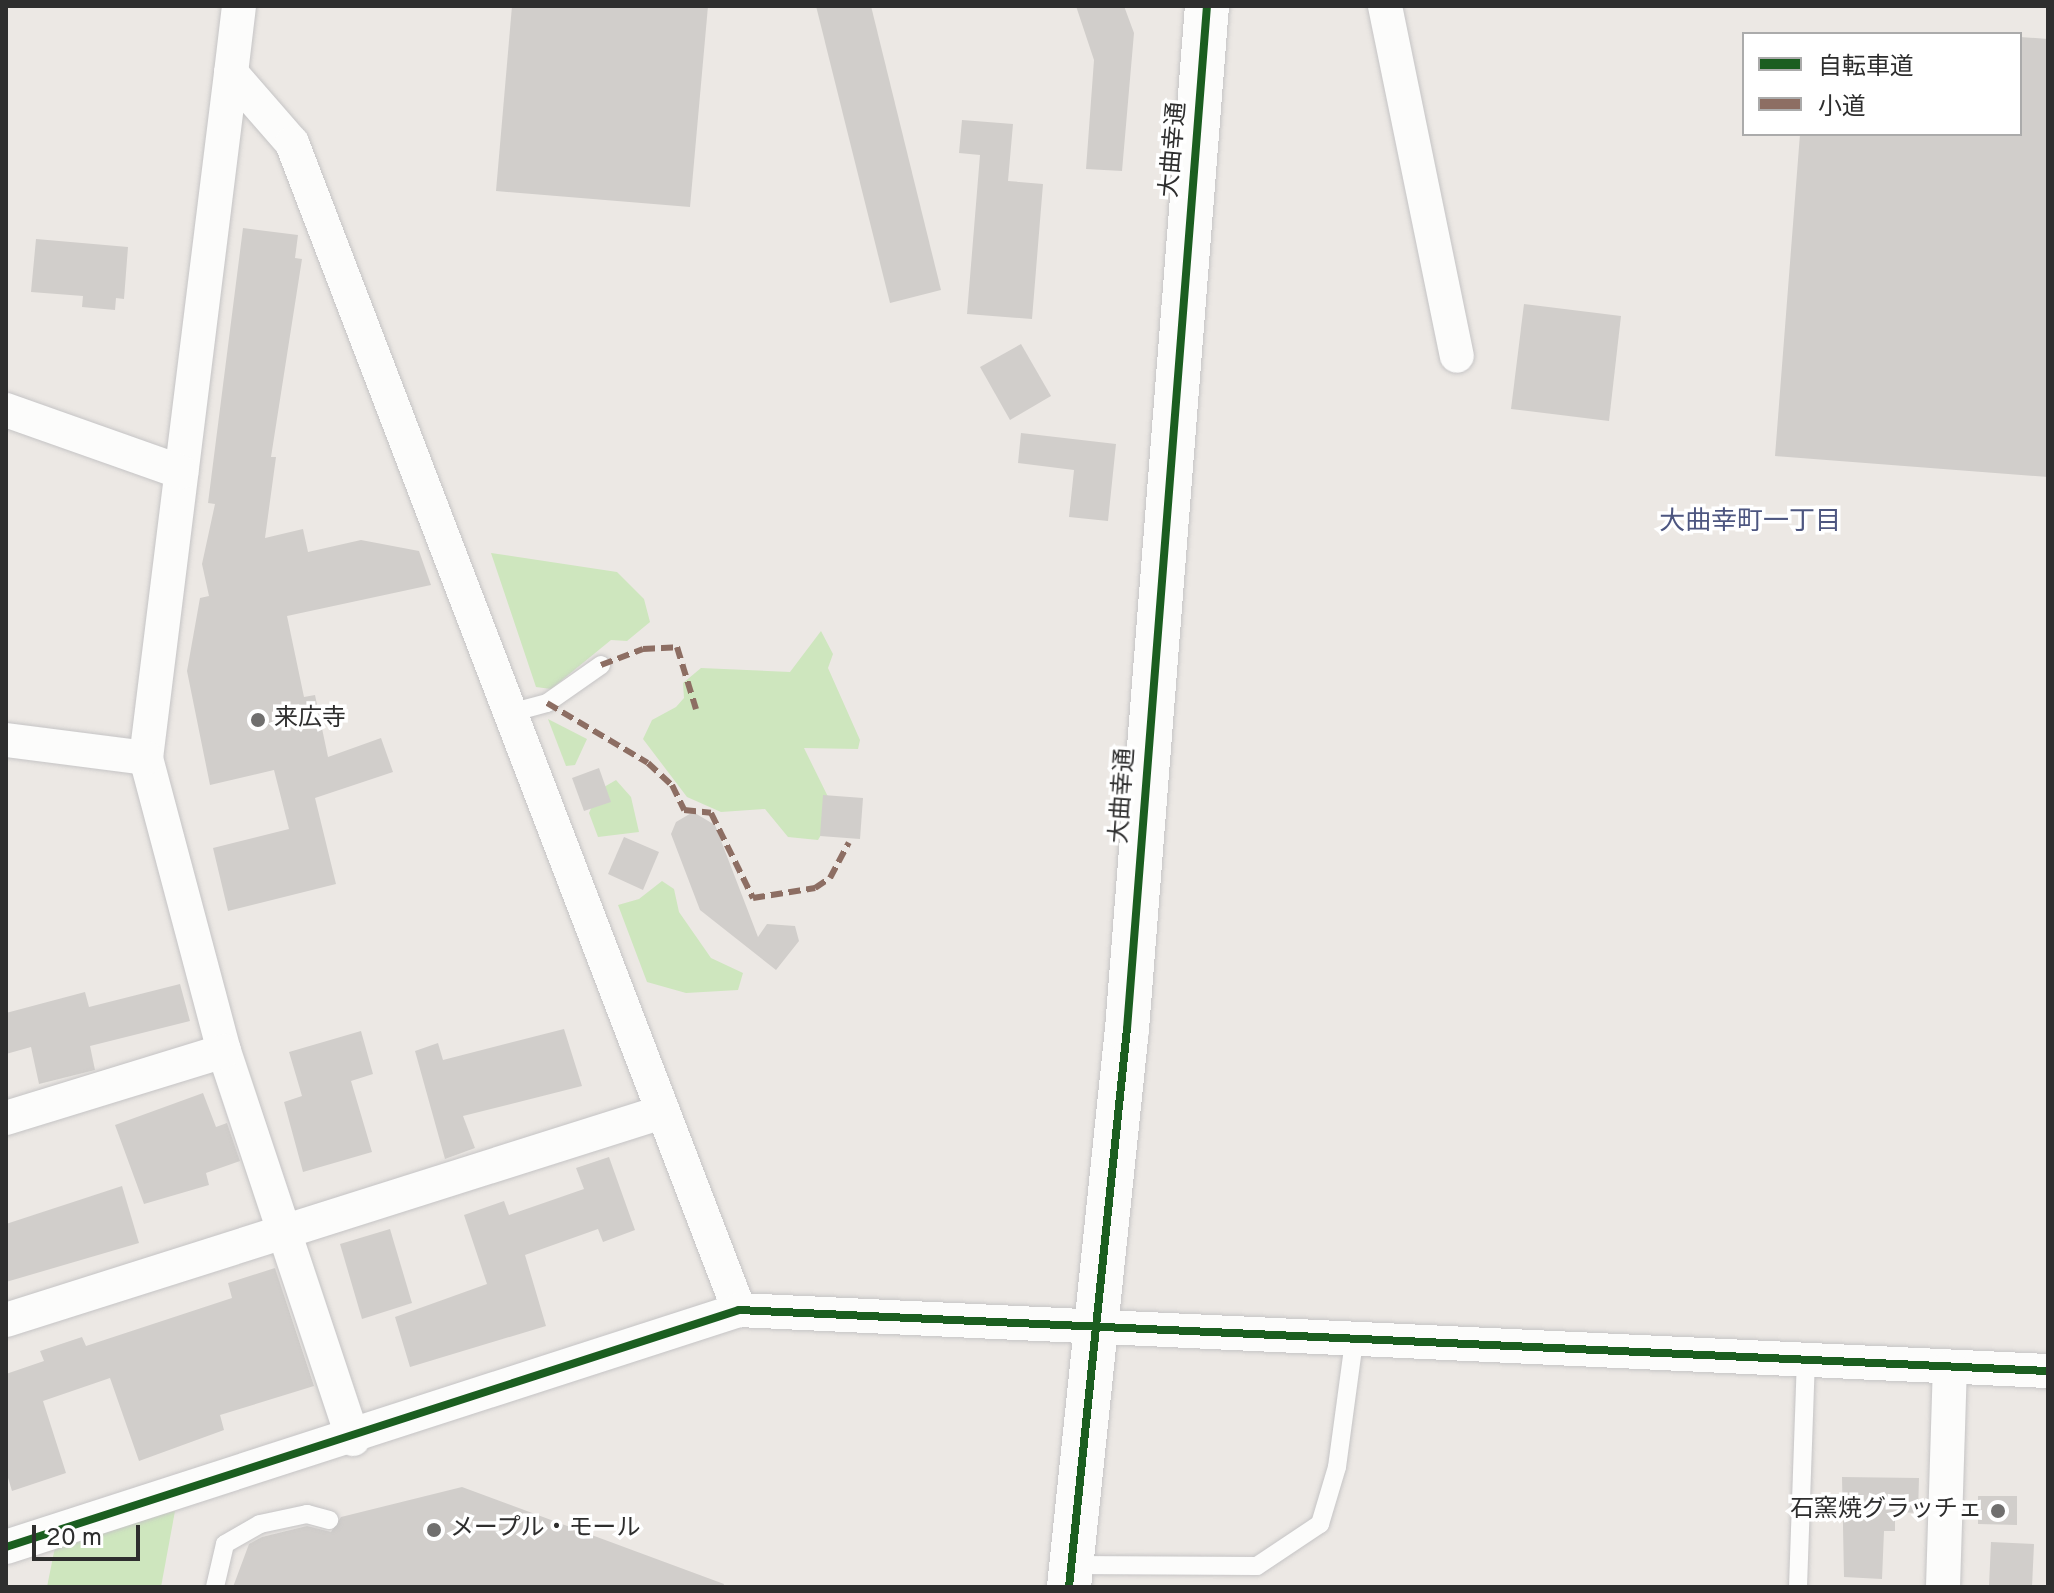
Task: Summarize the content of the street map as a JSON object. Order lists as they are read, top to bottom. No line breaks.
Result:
{"streets":{"street":["大曲幸通"]},"districts":["大曲幸町一丁目"],"places":["来広寺","石窯焼グラッチェ","メープル・モール"],"legend":["自転車道","小道"],"scale_bar":"20 m"}
